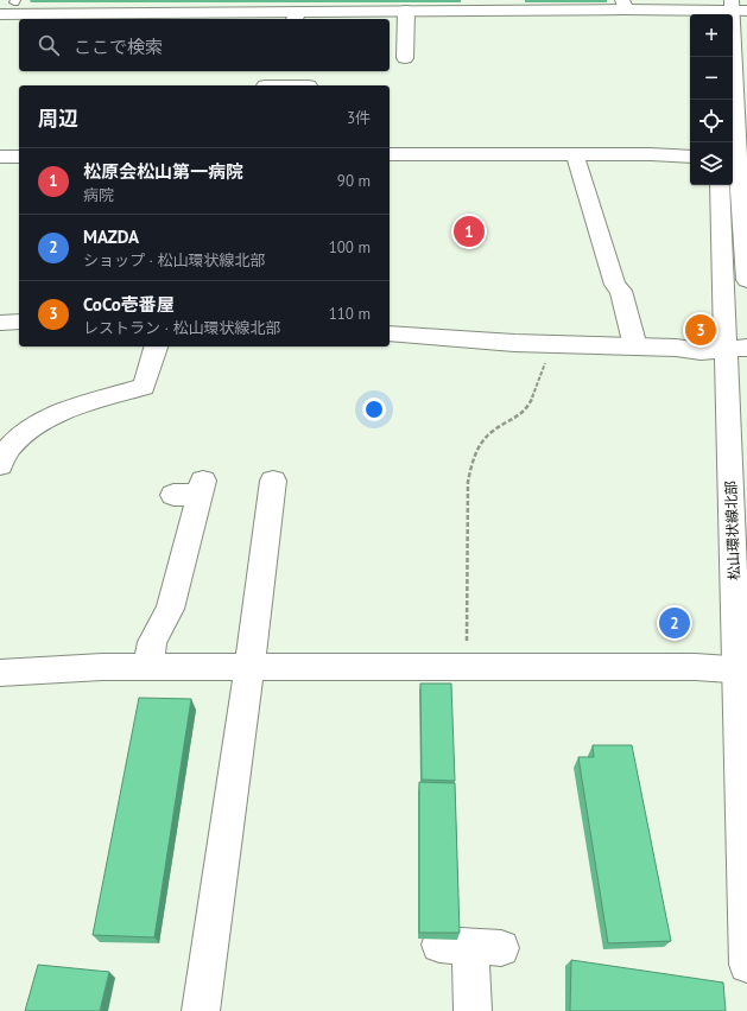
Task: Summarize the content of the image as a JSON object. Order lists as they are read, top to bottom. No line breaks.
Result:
{"streets":{"street":["松山環状線北部"]},"page":{"map_buttons":["+","−"],"search":"ここで検索","heading":["周辺","3件"],"list":[{"mark":"1","name":"松原会松山第一病院","note":"病院","value":"90 m"},{"mark":"2","name":"MAZDA","note":"ショップ · 松山環状線北部","value":"100 m"},{"mark":"3","name":"CoCo壱番屋","note":"レストラン · 松山環状線北部","value":"110 m"}],"pins":["1","3","2"]}}
